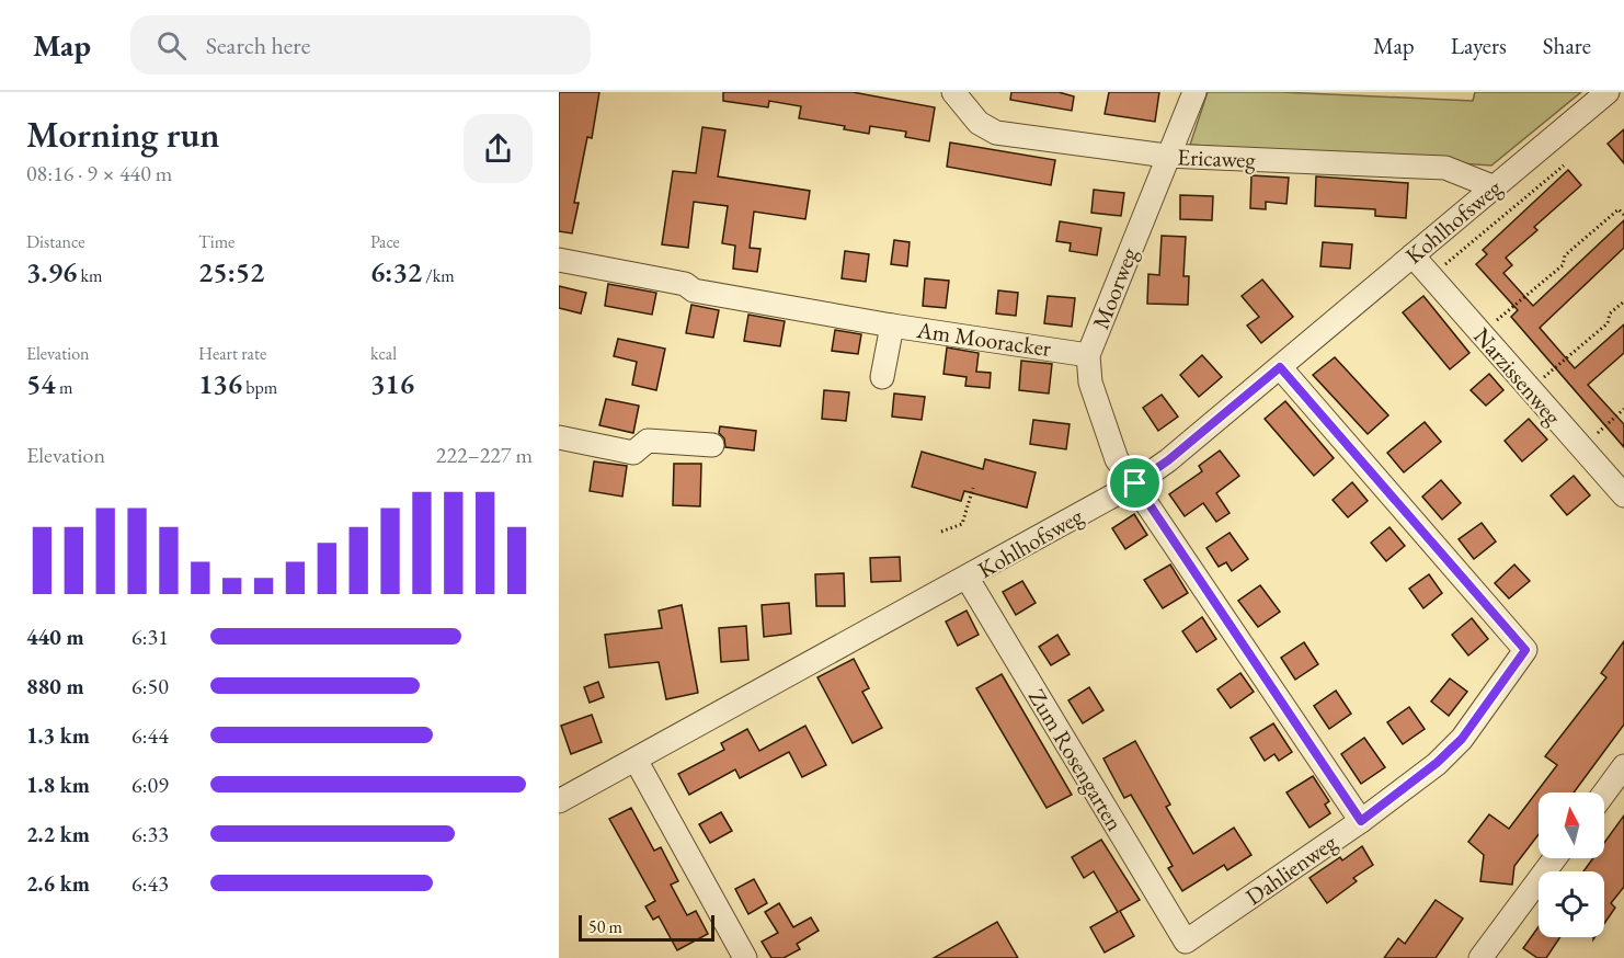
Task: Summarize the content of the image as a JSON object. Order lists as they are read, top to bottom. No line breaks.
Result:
{"streets":{"street":["Ericaweg","Kohlhofsweg","Moorweg","Am Mooracker","Narzissenweg","Zum Rosengarten","Dahlienweg"]},"crossings":[["Ericaweg","Kohlhofsweg"],["Ericaweg","Moorweg"],["Kohlhofsweg","Moorweg"],["Kohlhofsweg","Narzissenweg"],["Kohlhofsweg","Zum Rosengarten"],["Kohlhofsweg","Dahlienweg"],["Moorweg","Am Mooracker"],["Moorweg","Dahlienweg"],["Zum Rosengarten","Dahlienweg"]],"scale_bar":"50 m","north":"top","page":{"header":"Map","search":"Search here","nav":["Map","Layers","Share"],"heading":["Morning run","08:16 · 9 × 440 m"],"stats":[["Distance","3.96 km"],["Time","25:52"],["Pace","6:32 /km"],["Elevation","54 m"],["Heart rate","136 bpm"],["kcal","316"]],"chart":["Elevation","222–227 m"],"list":[{"name":"440 m","note":"6:31"},{"name":"880 m","note":"6:50"},{"name":"1.3 km","note":"6:44"},{"name":"1.8 km","note":"6:09"},{"name":"2.2 km","note":"6:33"},{"name":"2.6 km","note":"6:43"}],"scale":"50 m"}}
